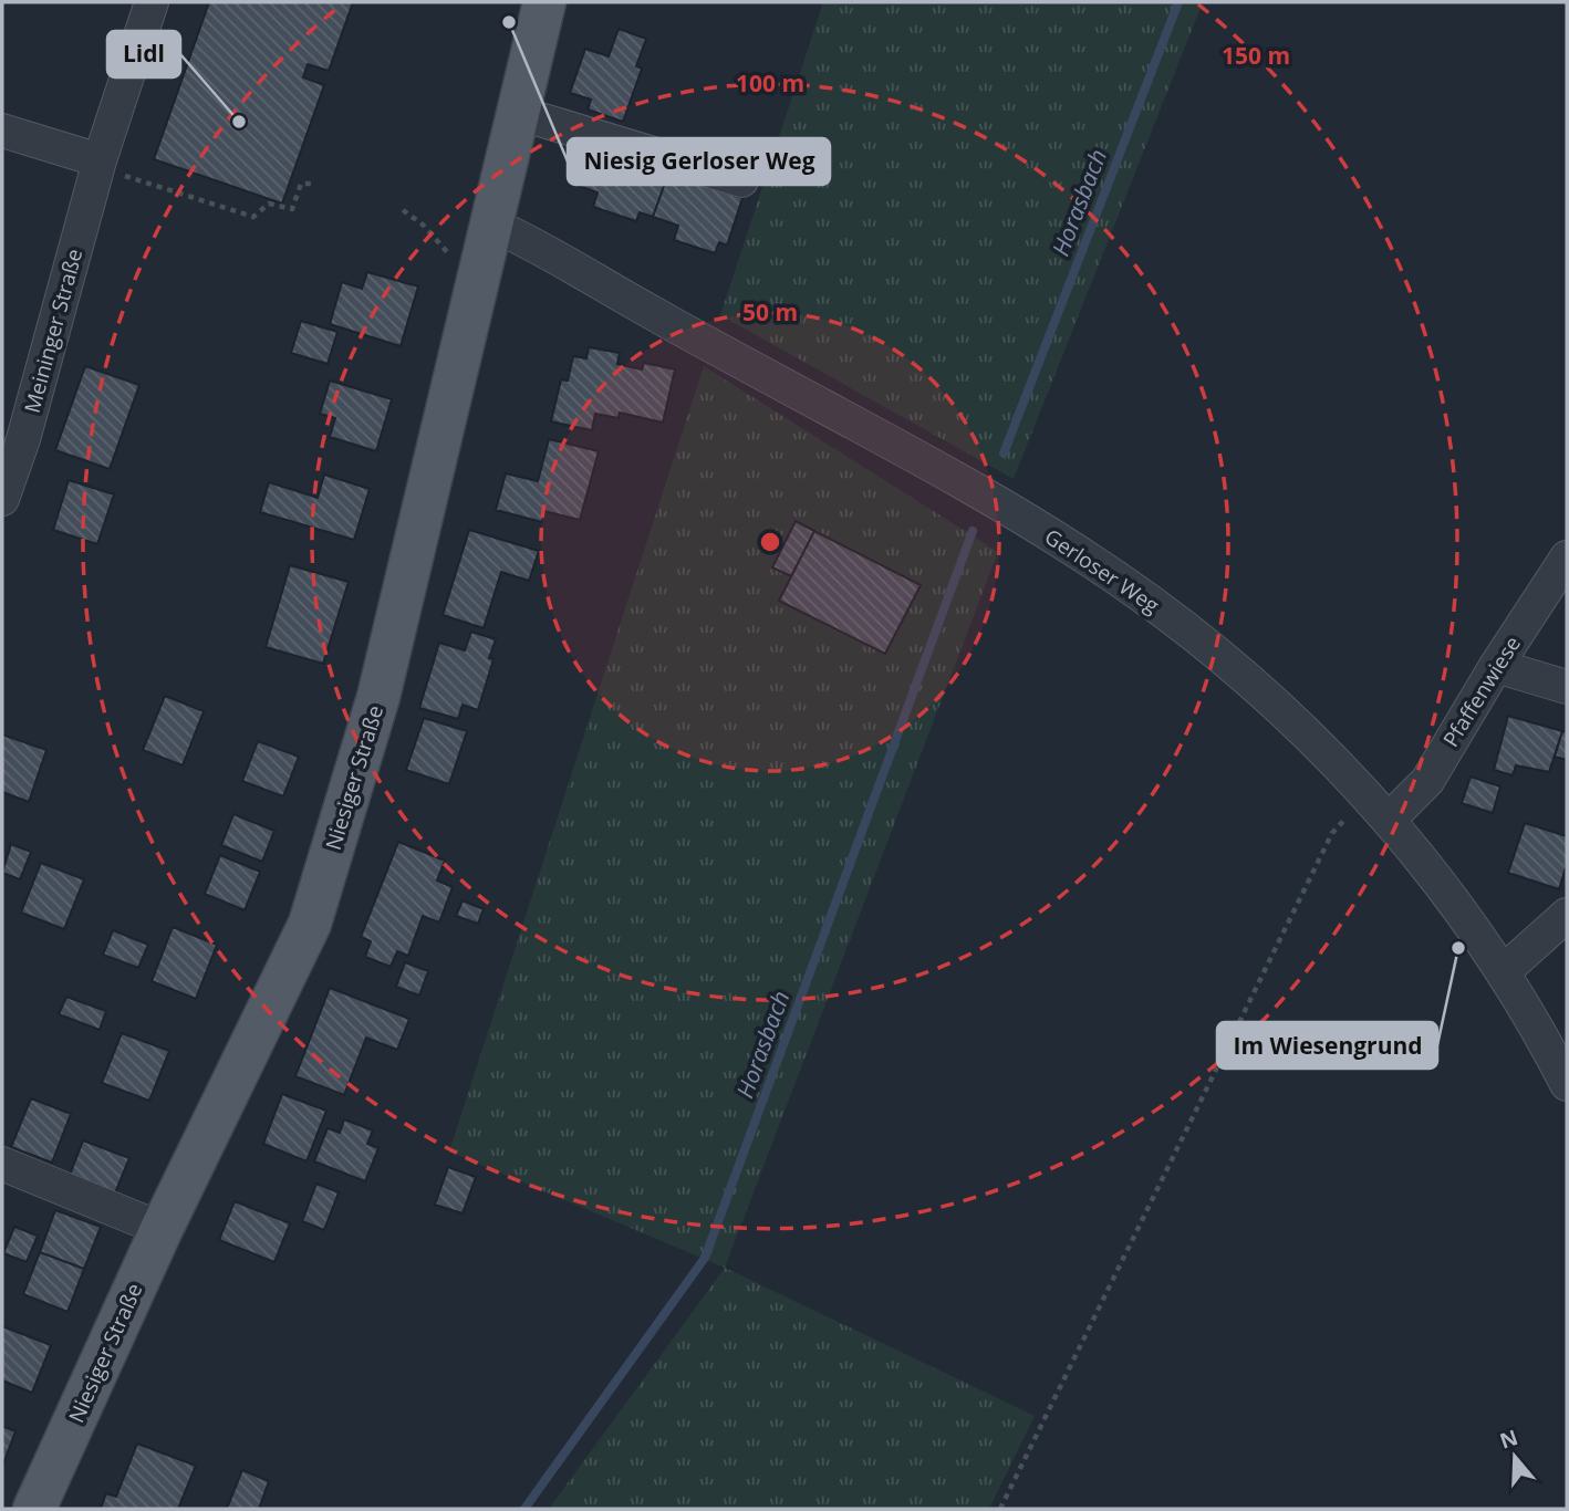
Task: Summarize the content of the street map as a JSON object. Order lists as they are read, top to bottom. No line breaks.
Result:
{"streets":{"main road":["Niesiger Straße"],"street":["Meininger Straße","Gerloser Weg","Pfaffenwiese"]},"crossings":[["Gerloser Weg","Pfaffenwiese"],["Gerloser Weg","Niesiger Straße"]],"water":["Horasbach"],"places":["Niesig Gerloser Weg","Lidl","Im Wiesengrund"],"north":"top","rings":["150 m","100 m","50 m"]}
